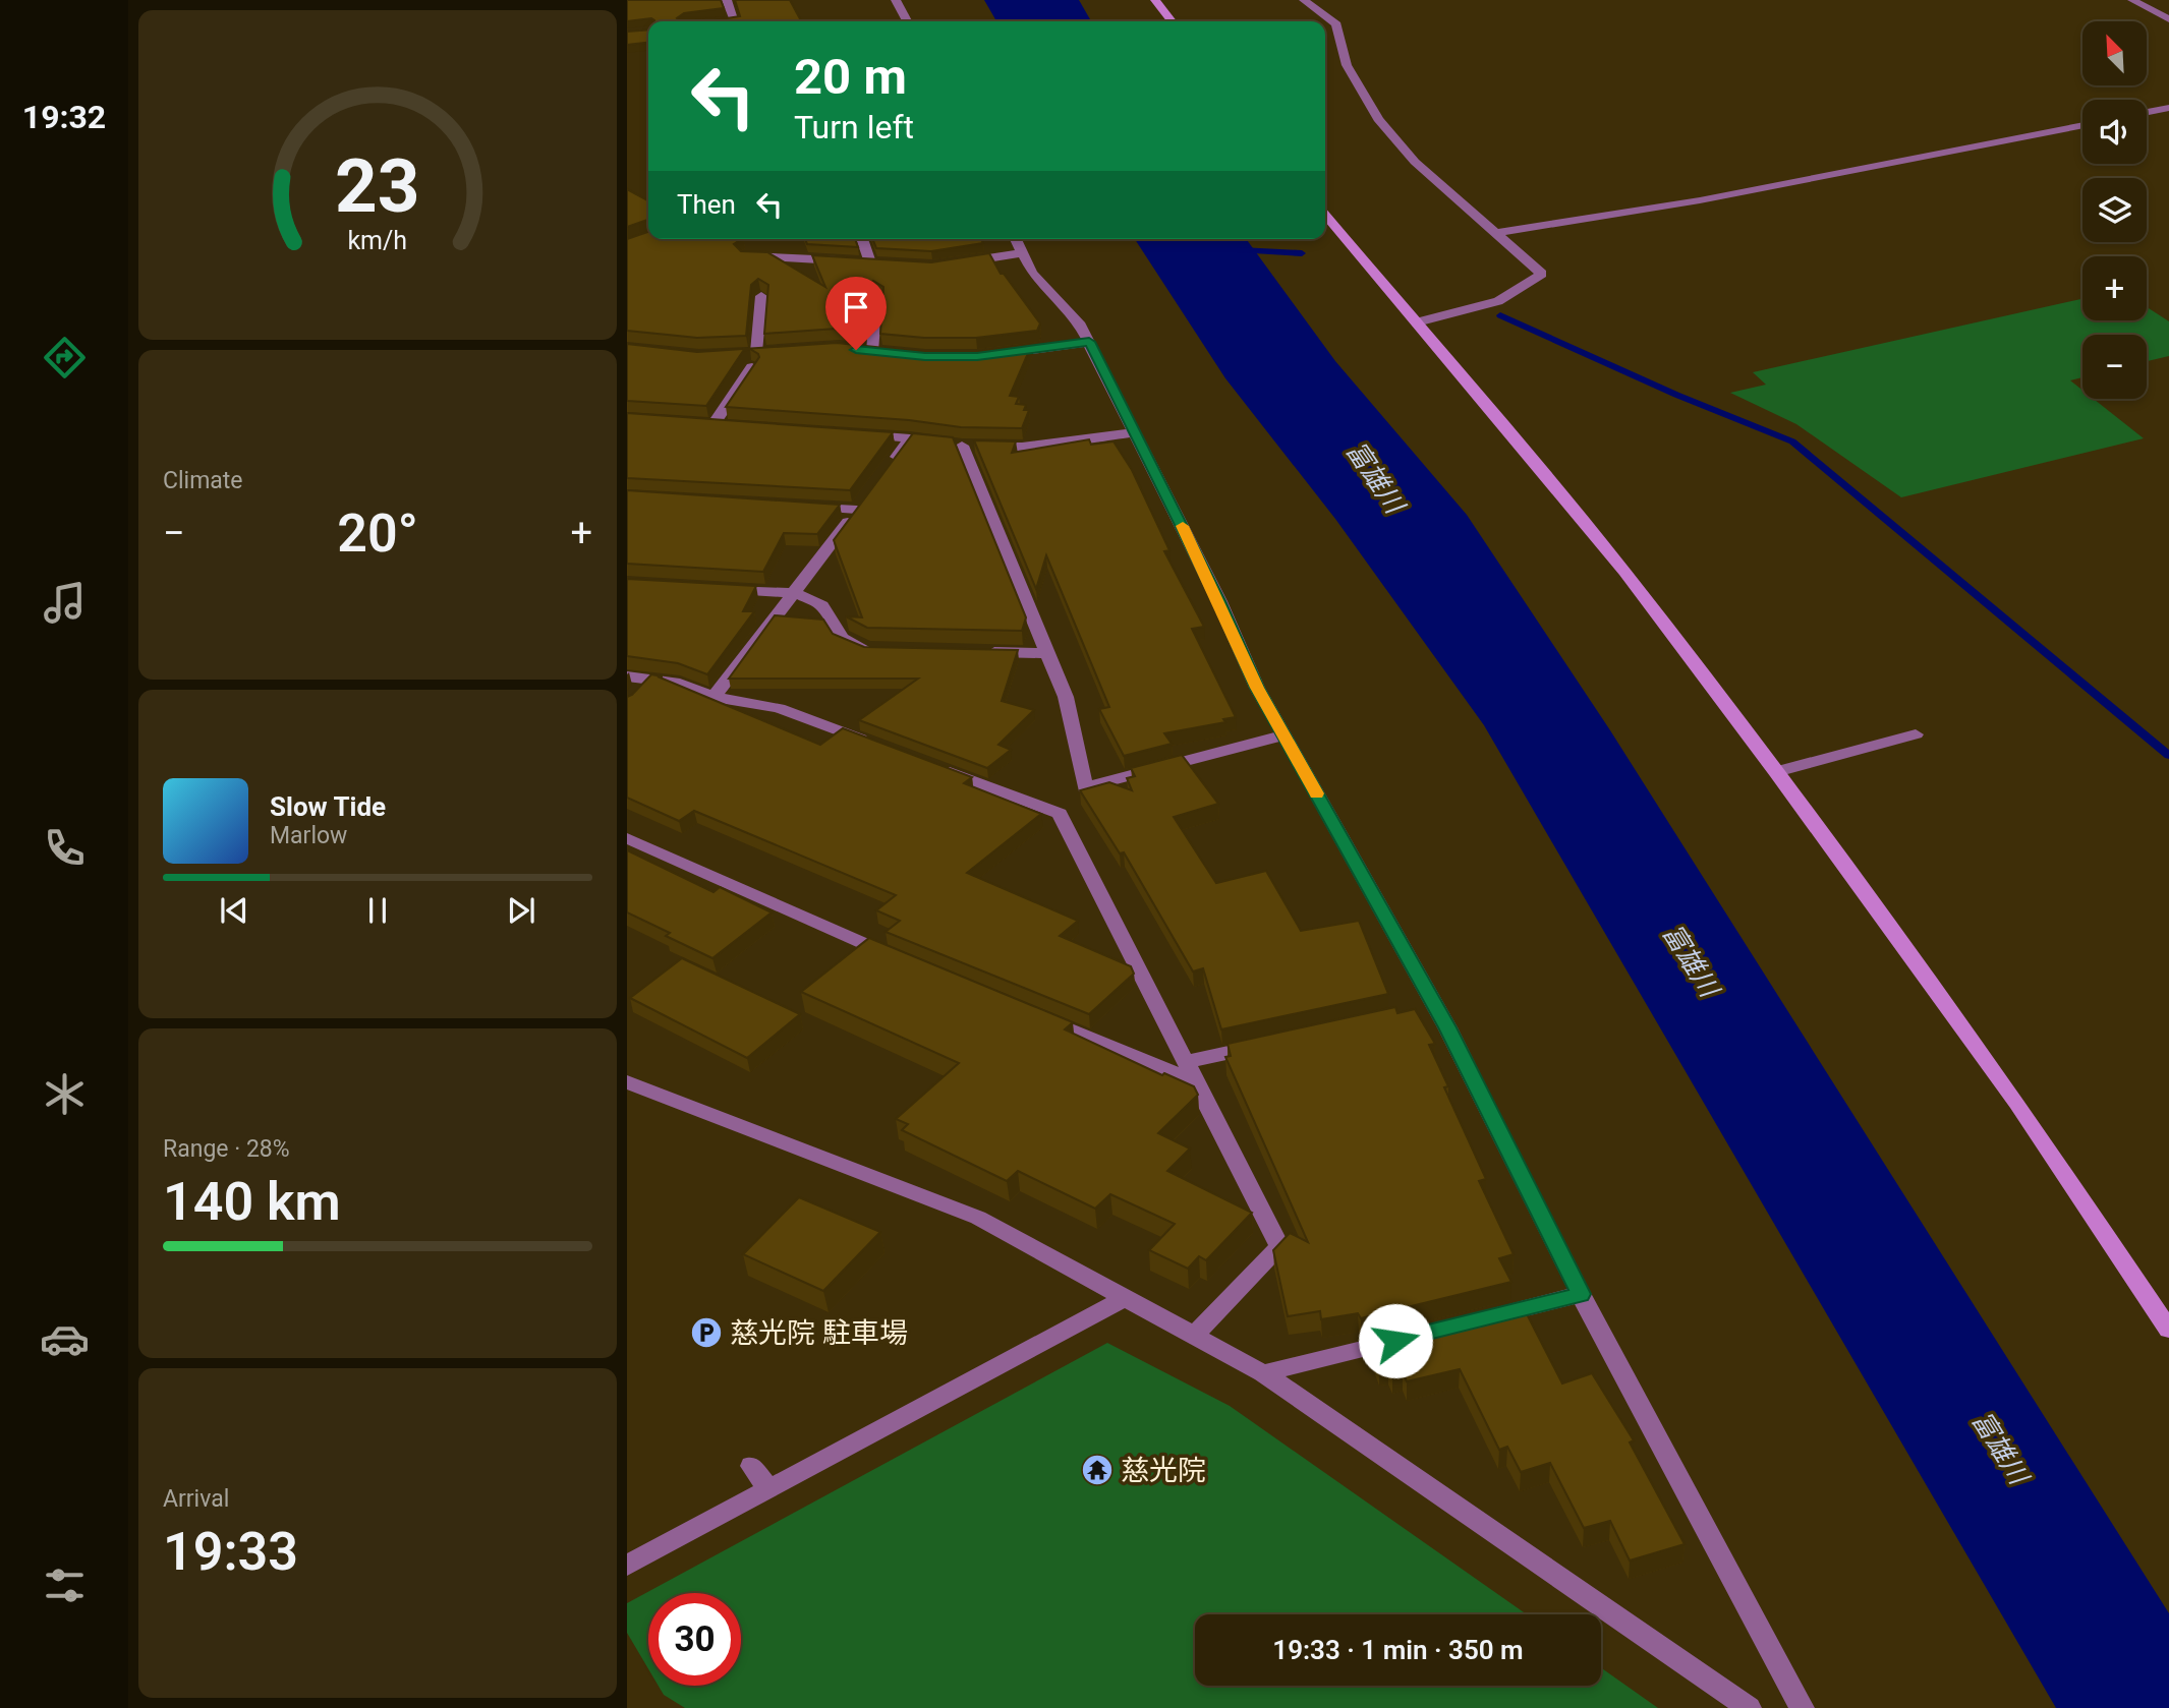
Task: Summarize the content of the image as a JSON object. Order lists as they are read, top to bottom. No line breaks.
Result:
{"water":["富雄川"],"places":{"parking":["慈光院 駐車場"],"temple":["慈光院"]},"north":"top left","page":{"tabs":"19:32","map_buttons":["+","−"],"turn":["20 m","Turn left"],"then":"Then","tile":["Climate",["Range · 28%","140 km"],["Arrival","19:33"]],"heat":["−","20°","+"],"song":["Slow Tide","Marlow"],"limit":"30","trip":"19:33 · 1 min · 350 m","gauge":["23","km/h"]}}
